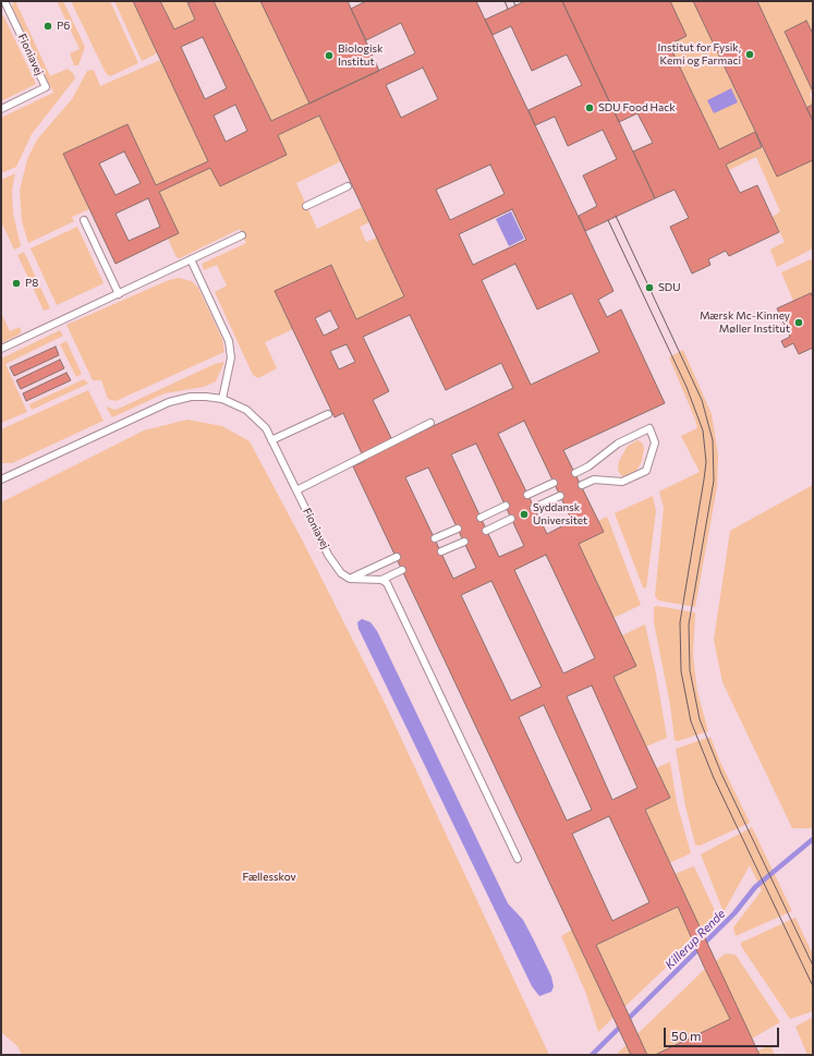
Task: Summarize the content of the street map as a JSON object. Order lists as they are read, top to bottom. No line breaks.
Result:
{"streets":{"lane":["Fioniavej"]},"water":["Killerup Rende"],"parks":["Fællesskov"],"places":["P6","Institut for Fysik, Kemi og Farmaci","Biologisk Institut","SDU Food Hack","P8","SDU","Mærsk Mc-Kinney Møller Institut","Syddansk Universitet"],"scale_bar":"50 m"}
